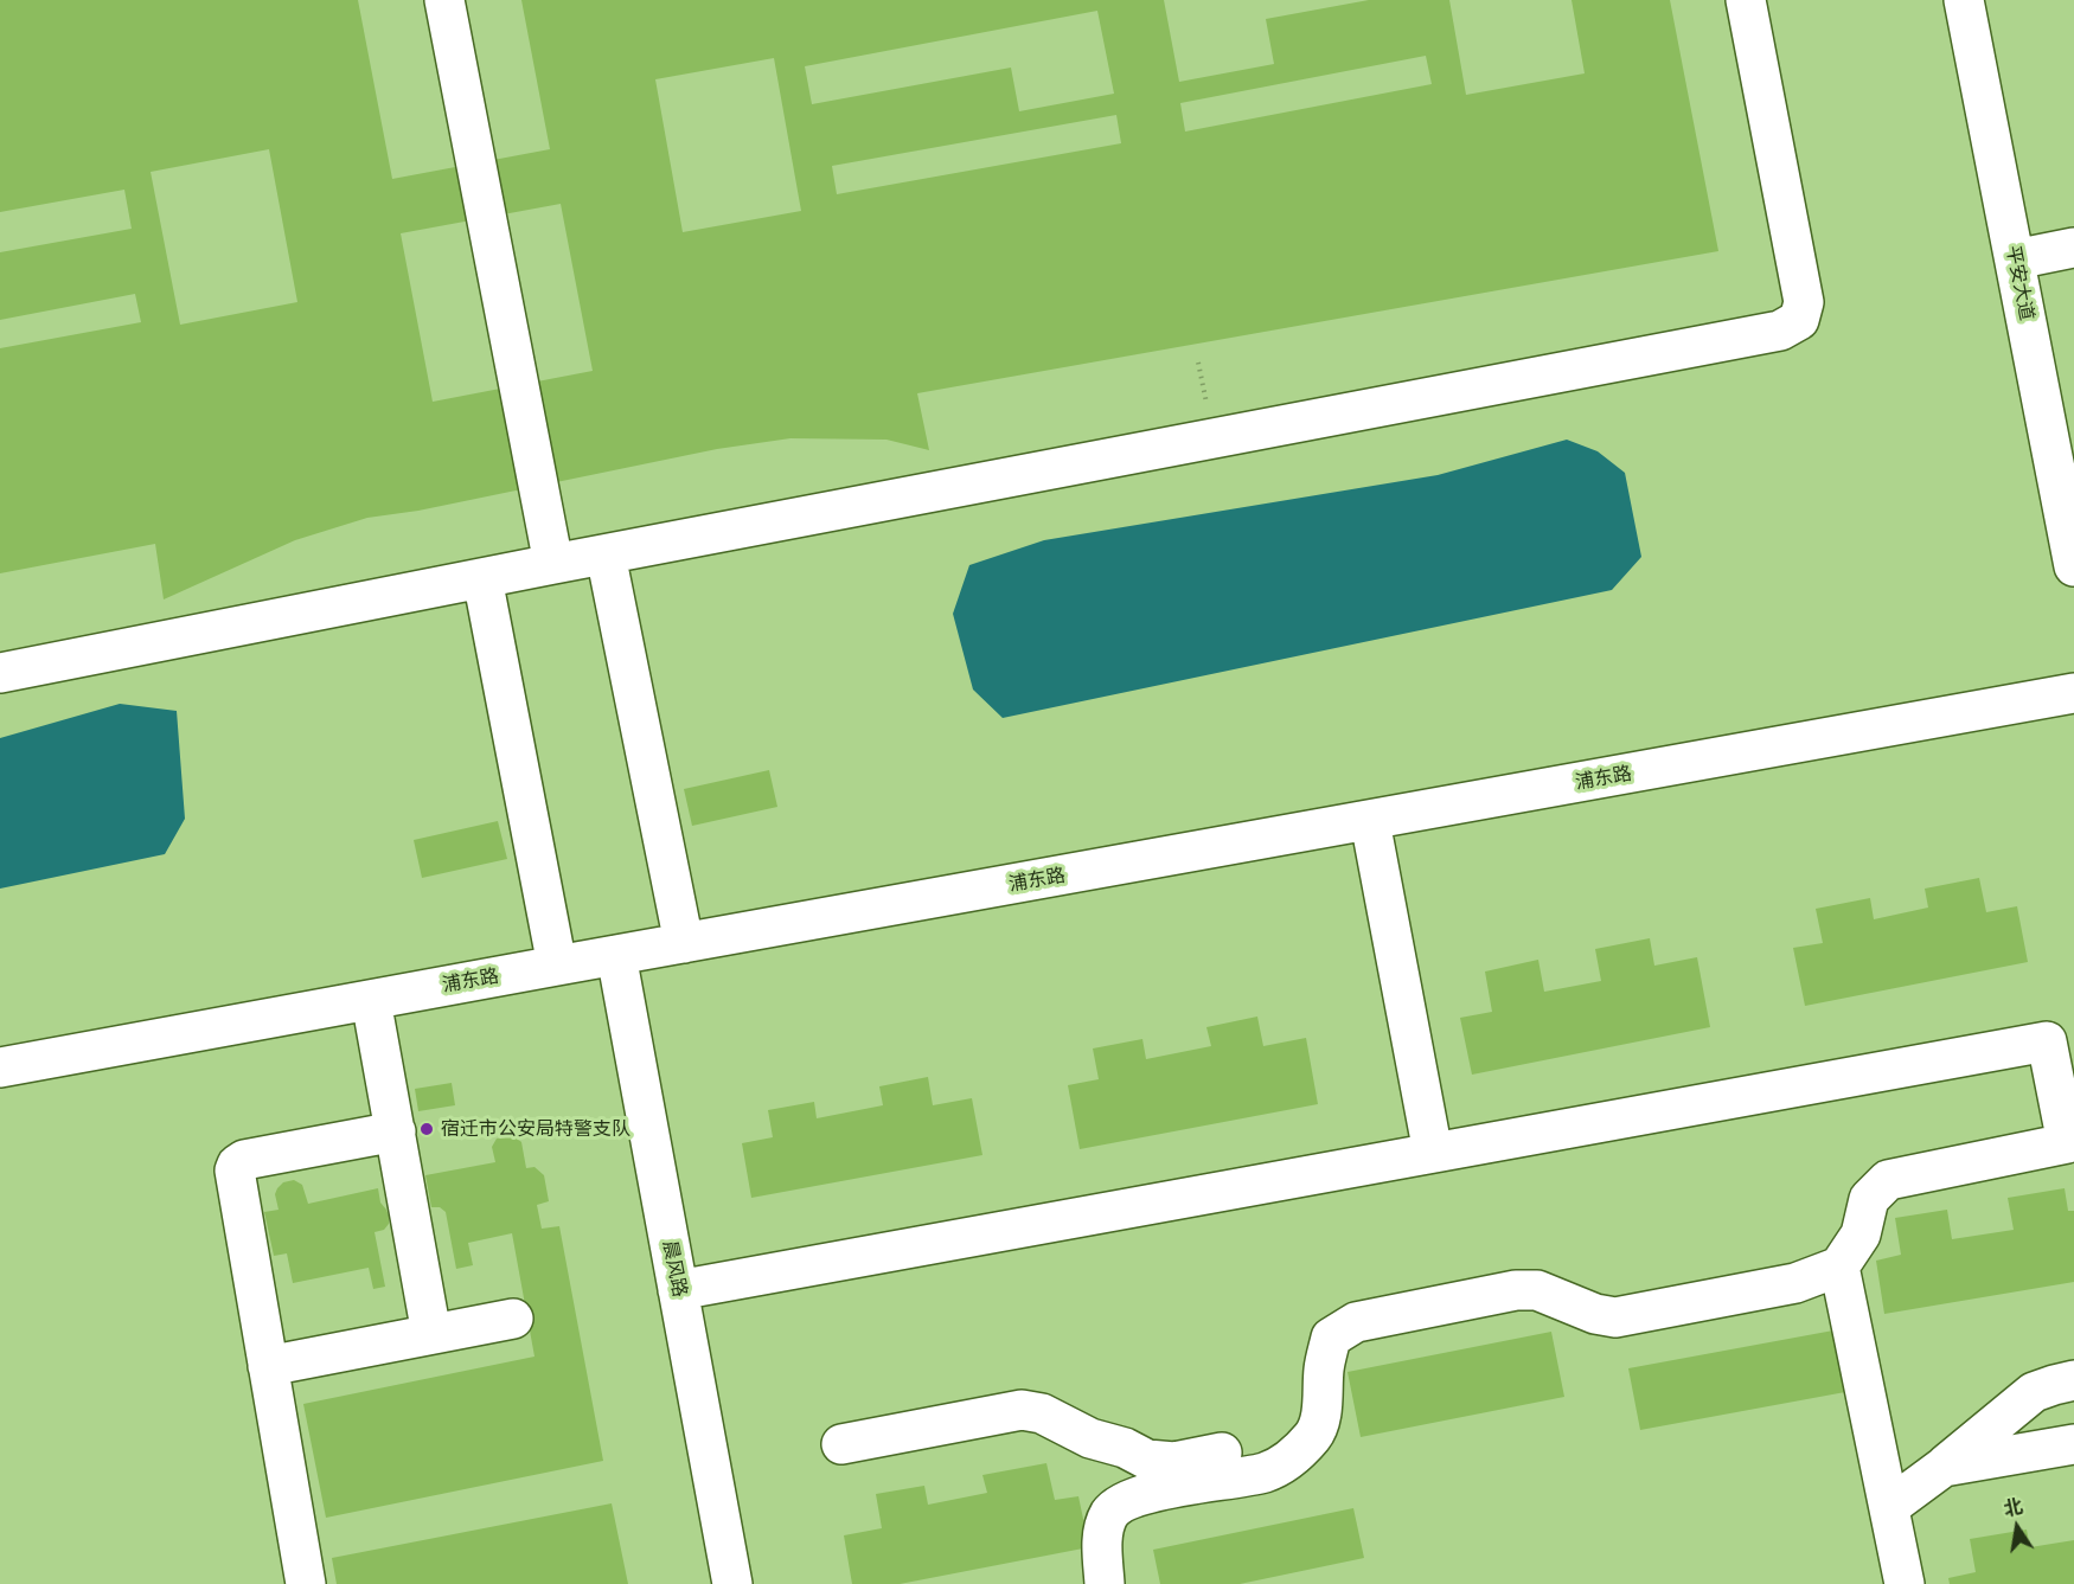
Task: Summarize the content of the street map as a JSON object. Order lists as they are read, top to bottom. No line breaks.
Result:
{"streets":{"street":["平安大道","浦东路","晨风路"]},"crossings":[["浦东路","晨风路"]],"places":["宿迁市公安局特警支队"],"north":"top"}
